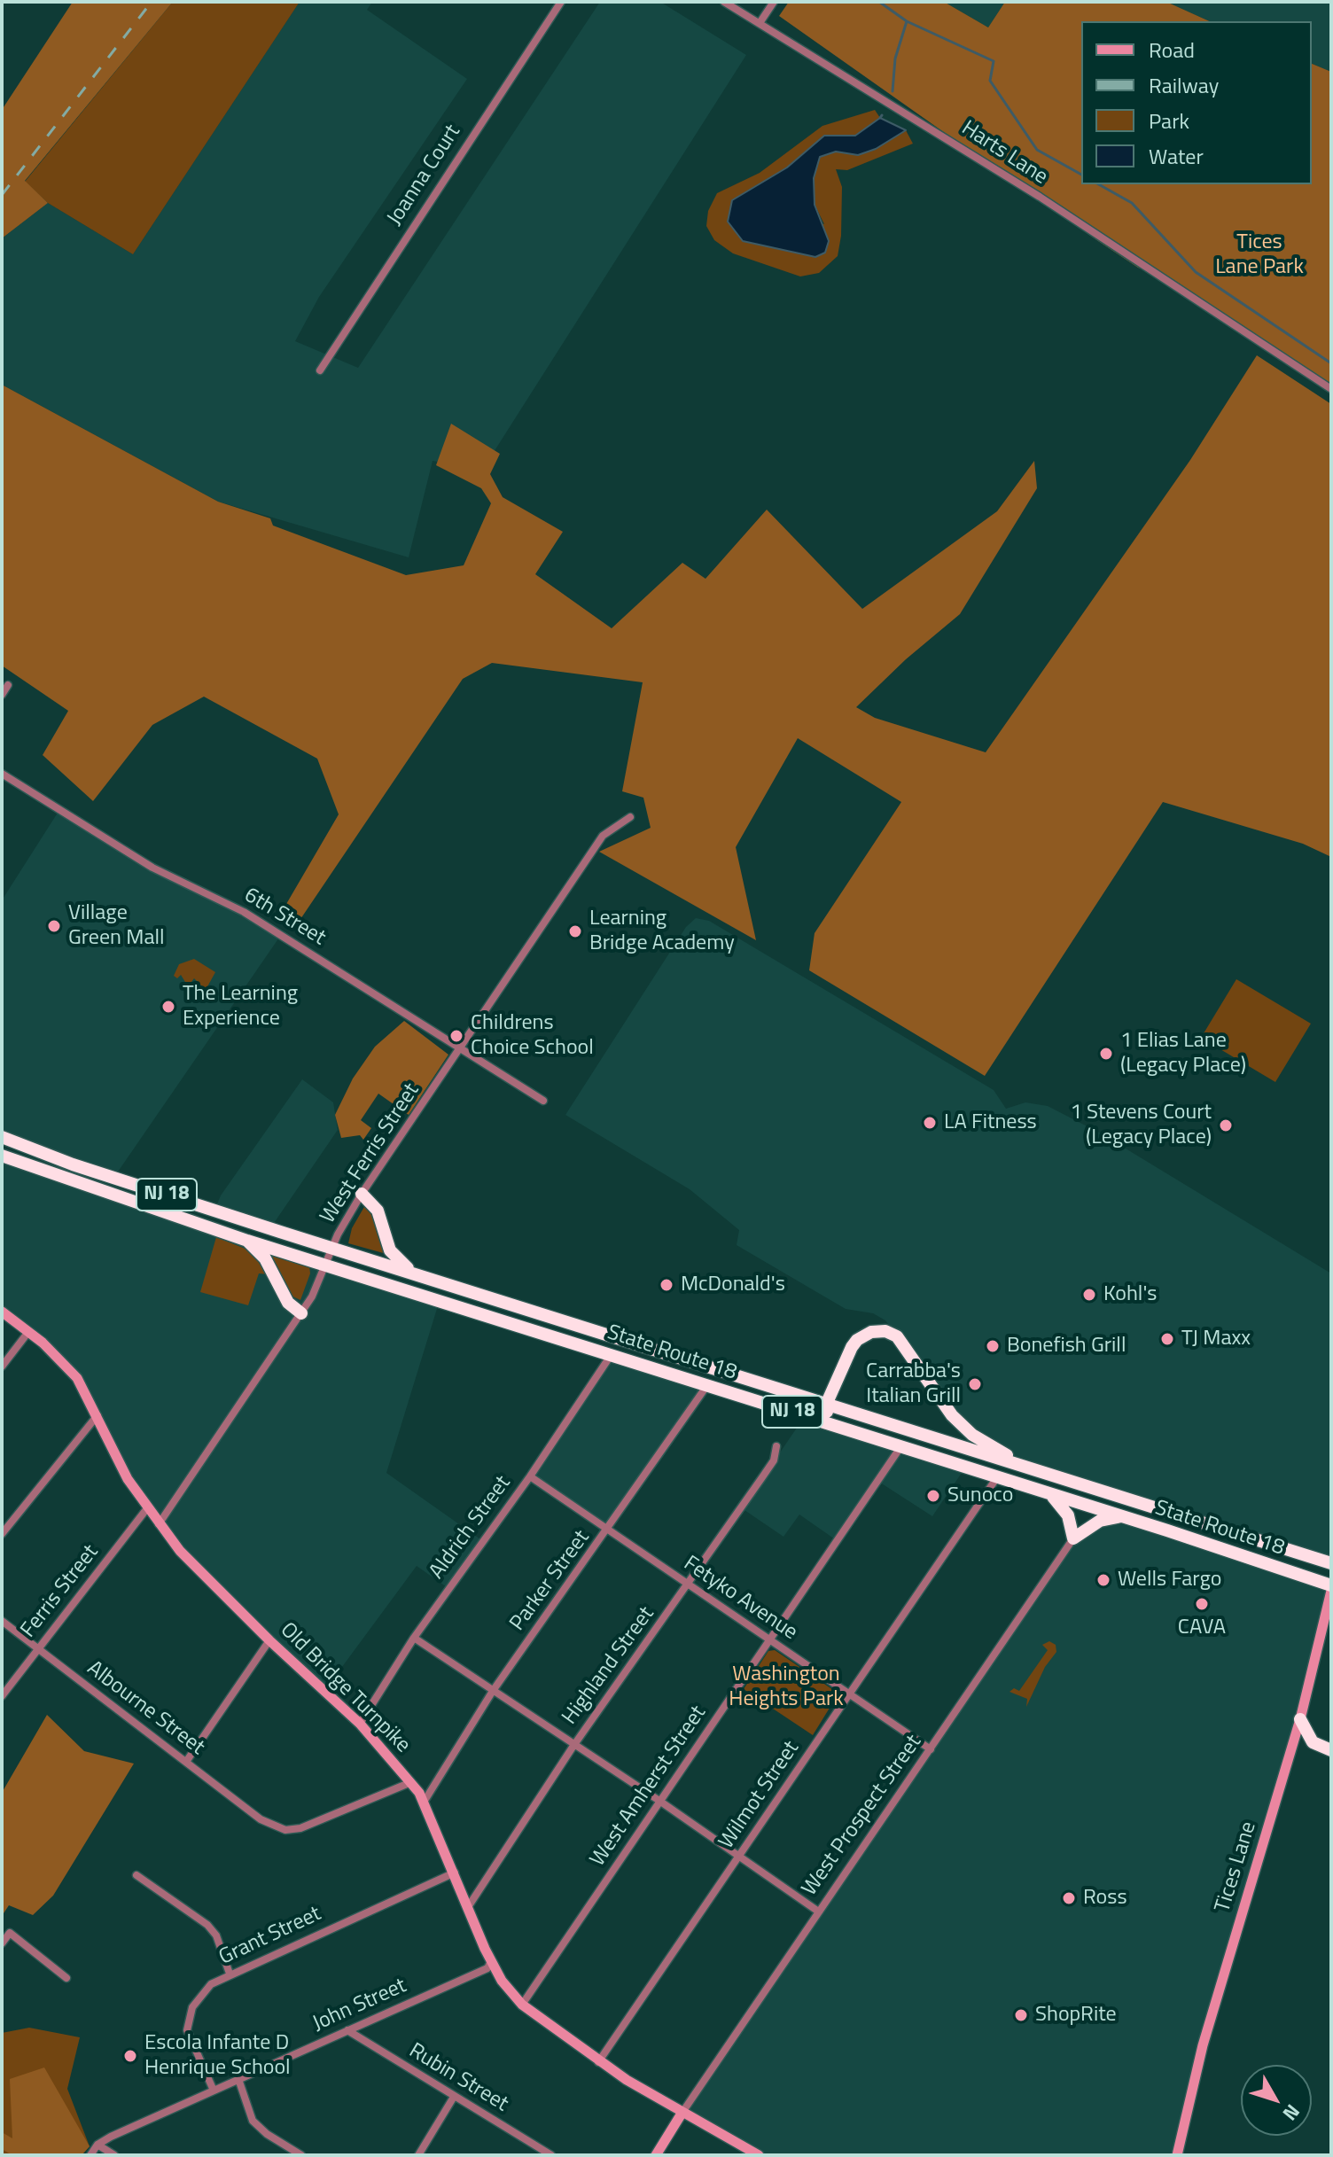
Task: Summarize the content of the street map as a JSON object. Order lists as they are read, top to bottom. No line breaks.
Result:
{"streets":{"highway":["NJ 18","State Route 18"],"street":["Harts Lane","Joanna Court","6th Street","West Ferris Street","Aldrich Street","Parker Street","Ferris Street","Fetyko Avenue","Highland Street","Old Bridge Turnpike","Albourne Street","West Amherst Street","Wilmot Street","West Prospect Street","Tices Lane","Grant Street","John Street","Rubin Street"]},"crossings":[["6th Street","West Ferris Street"],["West Ferris Street","State Route 18"],["West Ferris Street","Old Bridge Turnpike"],["State Route 18","Aldrich Street"],["State Route 18","Parker Street"],["State Route 18","West Amherst Street"],["State Route 18","Wilmot Street"],["State Route 18","Tices Lane"],["Aldrich Street","Fetyko Avenue"],["Aldrich Street","Old Bridge Turnpike"],["Parker Street","Fetyko Avenue"],["Parker Street","Old Bridge Turnpike"],["Ferris Street","Old Bridge Turnpike"],["Ferris Street","Albourne Street"],["Fetyko Avenue","Highland Street"],["Fetyko Avenue","West Amherst Street"],["Fetyko Avenue","Wilmot Street"],["Fetyko Avenue","West Prospect Street"],["Highland Street","Old Bridge Turnpike"],["Old Bridge Turnpike","Albourne Street"],["Old Bridge Turnpike","West Amherst Street"],["Old Bridge Turnpike","Wilmot Street"],["Old Bridge Turnpike","West Prospect Street"],["Old Bridge Turnpike","Grant Street"],["Old Bridge Turnpike","John Street"],["Grant Street","John Street"],["John Street","Rubin Street"]],"parks":["Tices Lane Park","Washington Heights Park"],"places":["Village Green Mall","Learning Bridge Academy","The Learning Experience","Childrens Choice School","1 Elias Lane (Legacy Place)","LA Fitness","1 Stevens Court (Legacy Place)","McDonald's","Kohl's","TJ Maxx","Bonefish Grill","Carrabba's Italian Grill","Sunoco","Wells Fargo","CAVA","Ross","ShopRite","Escola Infante D Henrique School"],"legend":["Road","Railway","Park","Water"],"north":"bottom right"}
